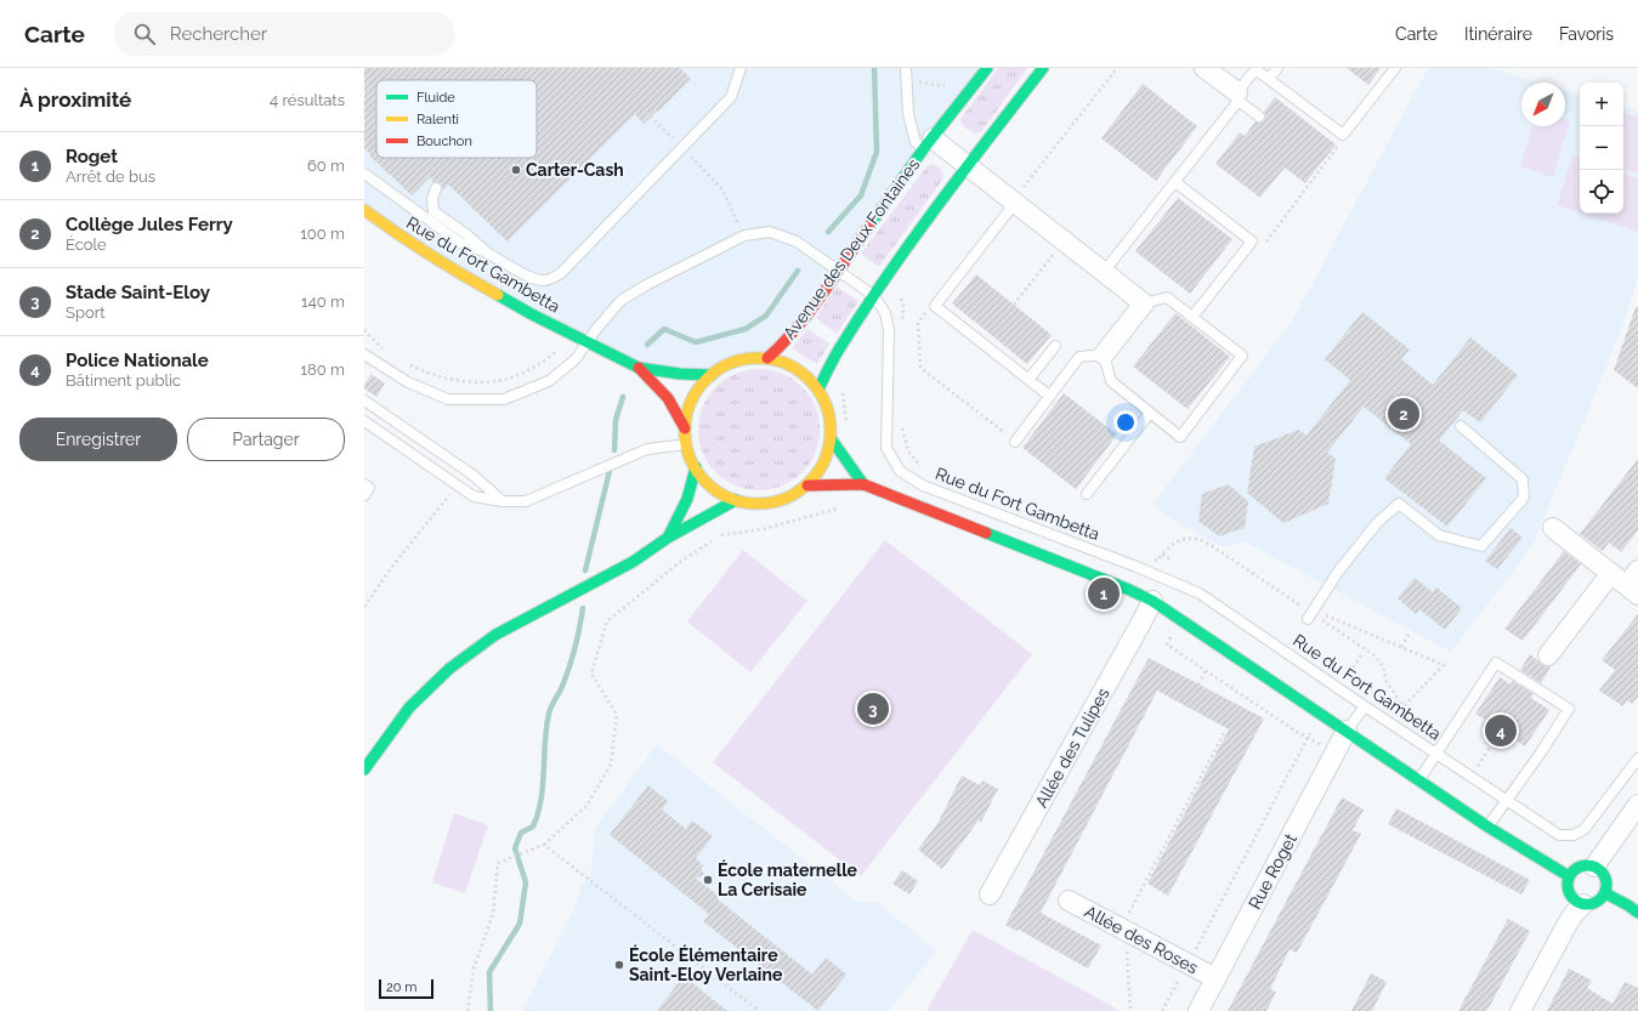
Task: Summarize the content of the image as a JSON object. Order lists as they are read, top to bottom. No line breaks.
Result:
{"streets":{"main road":["Avenue des Deux Fontaines","Rue du Fort Gambetta"],"street":["Allée des Tulipes","Rue Roget","Allée des Roses"]},"crossings":[["Avenue des Deux Fontaines","Rue du Fort Gambetta"],["Rue du Fort Gambetta","Allée des Tulipes"],["Rue du Fort Gambetta","Rue Roget"],["Rue Roget","Allée des Roses"]],"places":["Carter-Cash","École maternelle La Cerisaie","École Élémentaire Saint-Eloy Verlaine"],"legend":["Fluide","Ralenti","Bouchon"],"scale_bar":"20 m","north":"bottom left","page":{"header":"Carte","search":"Rechercher","nav":["Carte","Itinéraire","Favoris"],"heading":["À proximité","4 résultats"],"map_buttons":["+","−"],"list":[{"mark":"1","name":"Roget","note":"Arrêt de bus","value":"60 m"},{"mark":"2","name":"Collège Jules Ferry","note":"École","value":"100 m"},{"mark":"3","name":"Stade Saint-Eloy","note":"Sport","value":"140 m"},{"mark":"4","name":"Police Nationale","note":"Bâtiment public","value":"180 m"}],"pins":["2","1","3","4"],"buttons":["Enregistrer","Partager"],"scale":"20 m"}}
